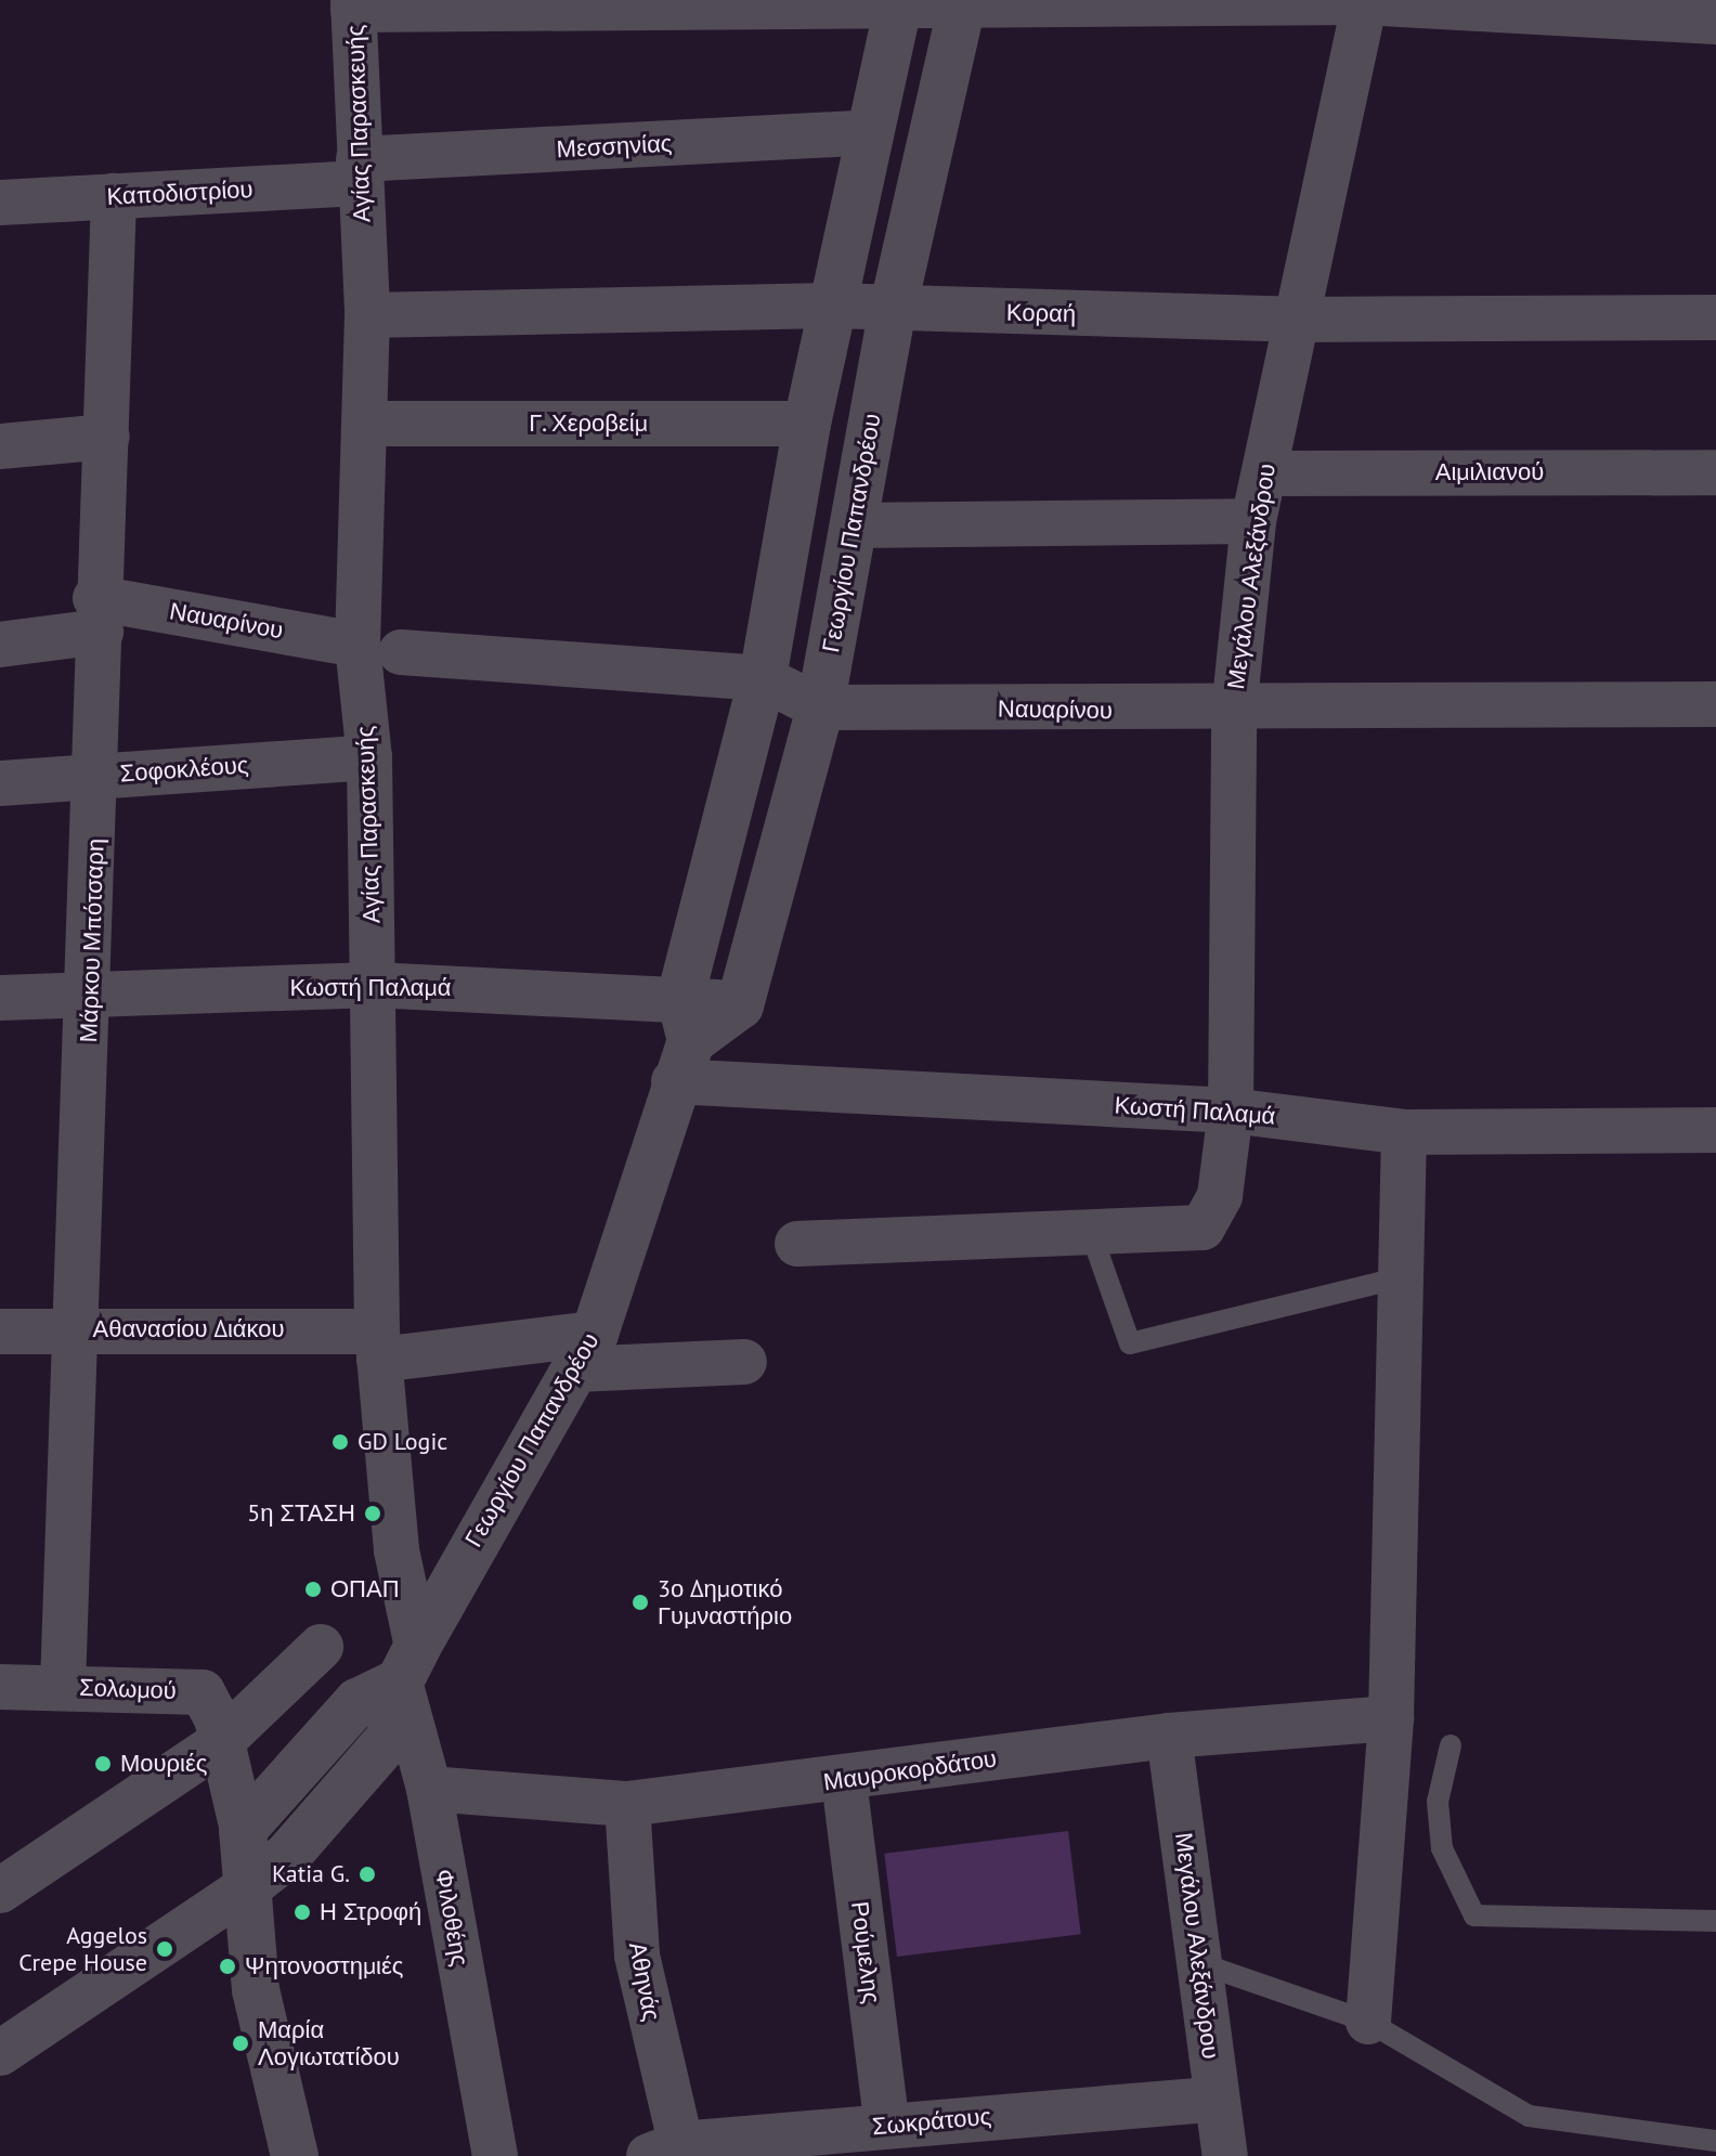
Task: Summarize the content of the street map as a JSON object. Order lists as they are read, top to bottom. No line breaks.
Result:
{"streets":{"street":["Αγίας Παρασκευής","Μεσσηνίας","Καποδιστρίου","Κοραή","Γ. Χεροβείμ","Αιμιλιανού","Γεωργίου Παπανδρέου","Μεγάλου Αλεξάνδρου","Ναυαρίνου","Σοφοκλέους","Μάρκου Μπότσαρη","Κωστή Παλαμά","Αθανασίου Διάκου","Σολωμού","Μαυροκορδάτου","Φιλοθέης","Ρούμελης","Αθηνάς","Σωκράτους"]},"crossings":[["Αγίας Παρασκευής","Μεσσηνίας"],["Αγίας Παρασκευής","Καποδιστρίου"],["Αγίας Παρασκευής","Κοραή"],["Αγίας Παρασκευής","Γ. Χεροβείμ"],["Αγίας Παρασκευής","Γεωργίου Παπανδρέου"],["Αγίας Παρασκευής","Ναυαρίνου"],["Αγίας Παρασκευής","Σοφοκλέους"],["Αγίας Παρασκευής","Κωστή Παλαμά"],["Αγίας Παρασκευής","Αθανασίου Διάκου"],["Αγίας Παρασκευής","Φιλοθέης"],["Μεσσηνίας","Καποδιστρίου"],["Μεσσηνίας","Γεωργίου Παπανδρέου"],["Καποδιστρίου","Μάρκου Μπότσαρη"],["Κοραή","Γεωργίου Παπανδρέου"],["Κοραή","Μεγάλου Αλεξάνδρου"],["Γ. Χεροβείμ","Γεωργίου Παπανδρέου"],["Αιμιλιανού","Μεγάλου Αλεξάνδρου"],["Γεωργίου Παπανδρέου","Ναυαρίνου"],["Γεωργίου Παπανδρέου","Κωστή Παλαμά"],["Γεωργίου Παπανδρέου","Αθανασίου Διάκου"],["Γεωργίου Παπανδρέου","Φιλοθέης"],["Μεγάλου Αλεξάνδρου","Ναυαρίνου"],["Μεγάλου Αλεξάνδρου","Κωστή Παλαμά"],["Μεγάλου Αλεξάνδρου","Μαυροκορδάτου"],["Μεγάλου Αλεξάνδρου","Σωκράτους"],["Ναυαρίνου","Μάρκου Μπότσαρη"],["Σοφοκλέους","Μάρκου Μπότσαρη"],["Μάρκου Μπότσαρη","Κωστή Παλαμά"],["Μάρκου Μπότσαρη","Αθανασίου Διάκου"],["Μάρκου Μπότσαρη","Σολωμού"],["Μαυροκορδάτου","Φιλοθέης"],["Μαυροκορδάτου","Ρούμελης"],["Μαυροκορδάτου","Αθηνάς"],["Ρούμελης","Σωκράτους"],["Αθηνάς","Σωκράτους"]],"places":["GD Logic","5η ΣΤΑΣΗ","ΟΠΑΠ","3ο Δημοτικό Γυμναστήριο","Μουριές","Katia G.","Η Στροφή","Aggelos Crepe House","Ψητονοστημιές","Μαρία Λογιωτατίδου"]}
